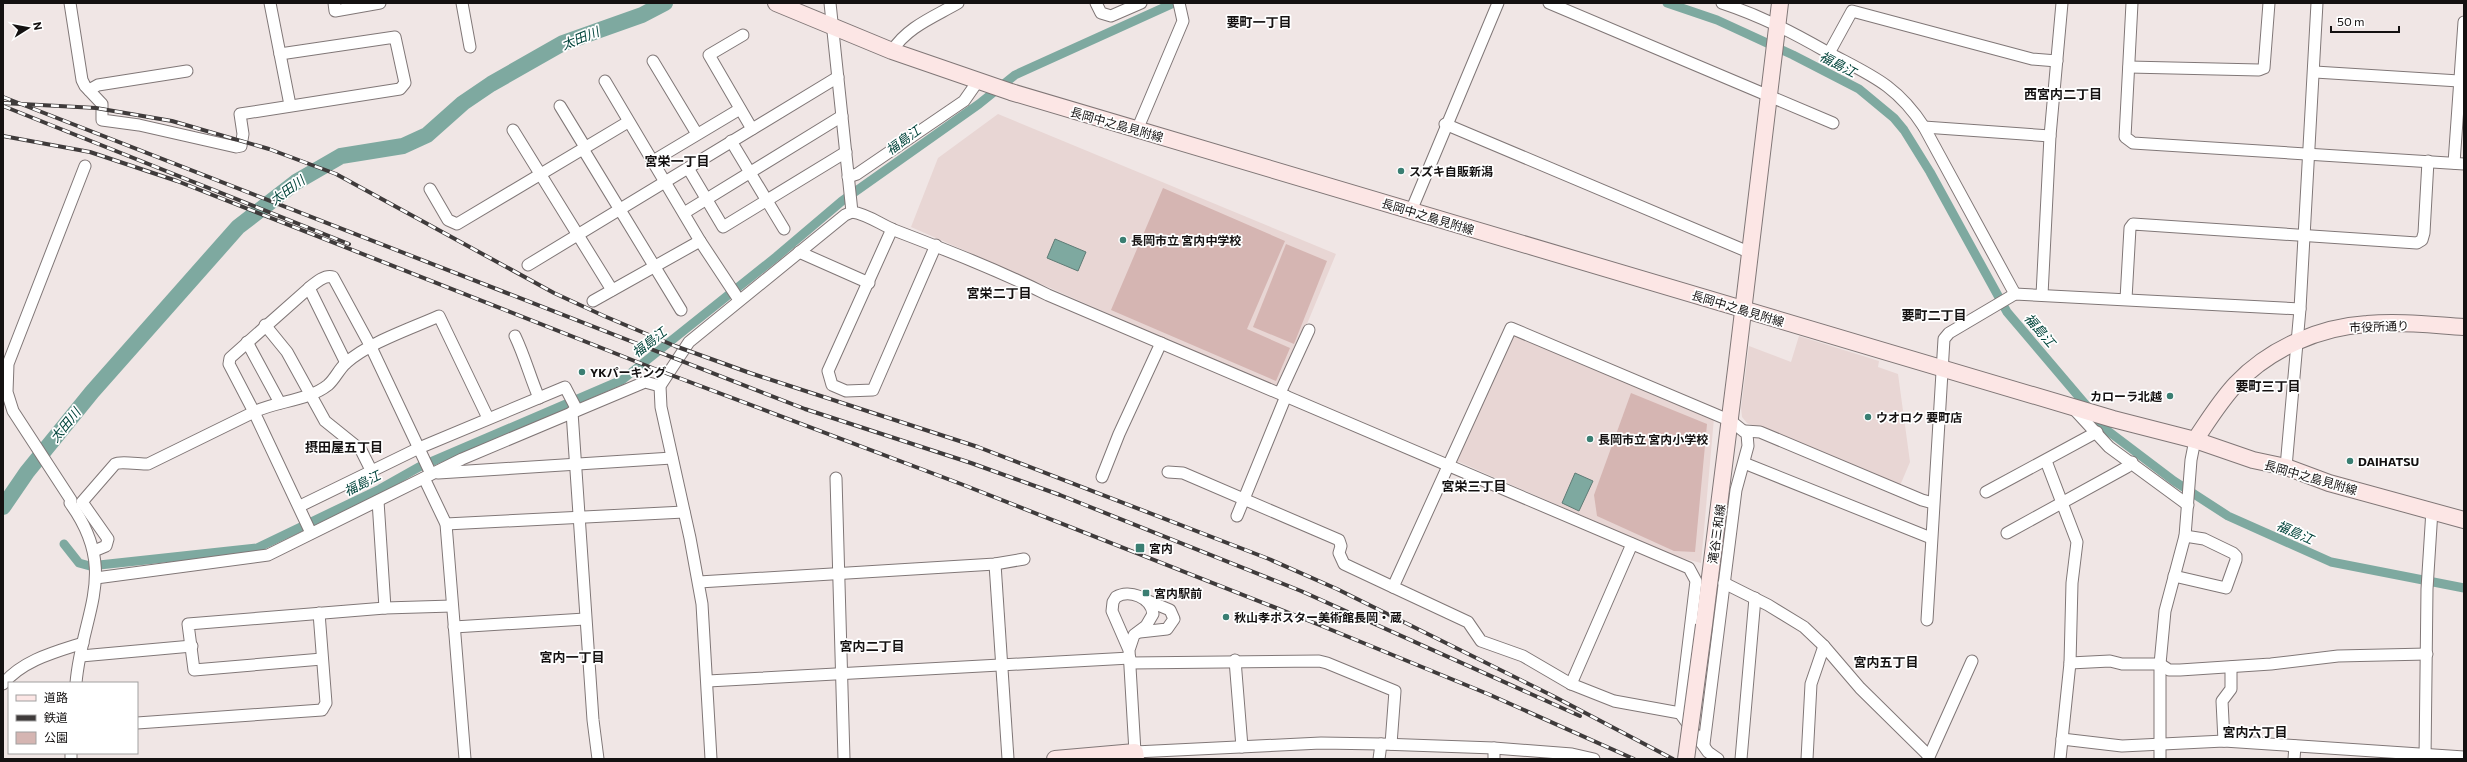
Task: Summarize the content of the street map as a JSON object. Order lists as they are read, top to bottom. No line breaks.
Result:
{"streets":{"main road":["長岡中之島見附線","市役所通り","滝谷三和線"]},"crossings":[["長岡中之島見附線","市役所通り"],["長岡中之島見附線","滝谷三和線"]],"districts":["要町一丁目","西宮内二丁目","宮栄一丁目","宮栄二丁目","要町二丁目","要町三丁目","摂田屋五丁目","宮栄三丁目","宮内二丁目","宮内一丁目","宮内五丁目","宮内六丁目"],"water":["太田川","福島江"],"places":{"other":["スズキ自販新潟","長岡市立 宮内中学校","YKパーキング","カローラ北越","ウオロク 要町店","長岡市立 宮内小学校","DAIHATSU","秋山孝ポスター美術館長岡・蔵"],"transit":["宮内","宮内駅前"]},"legend":["道路","鉄道","公園"],"scale_bar":"50 m","north":"right"}
